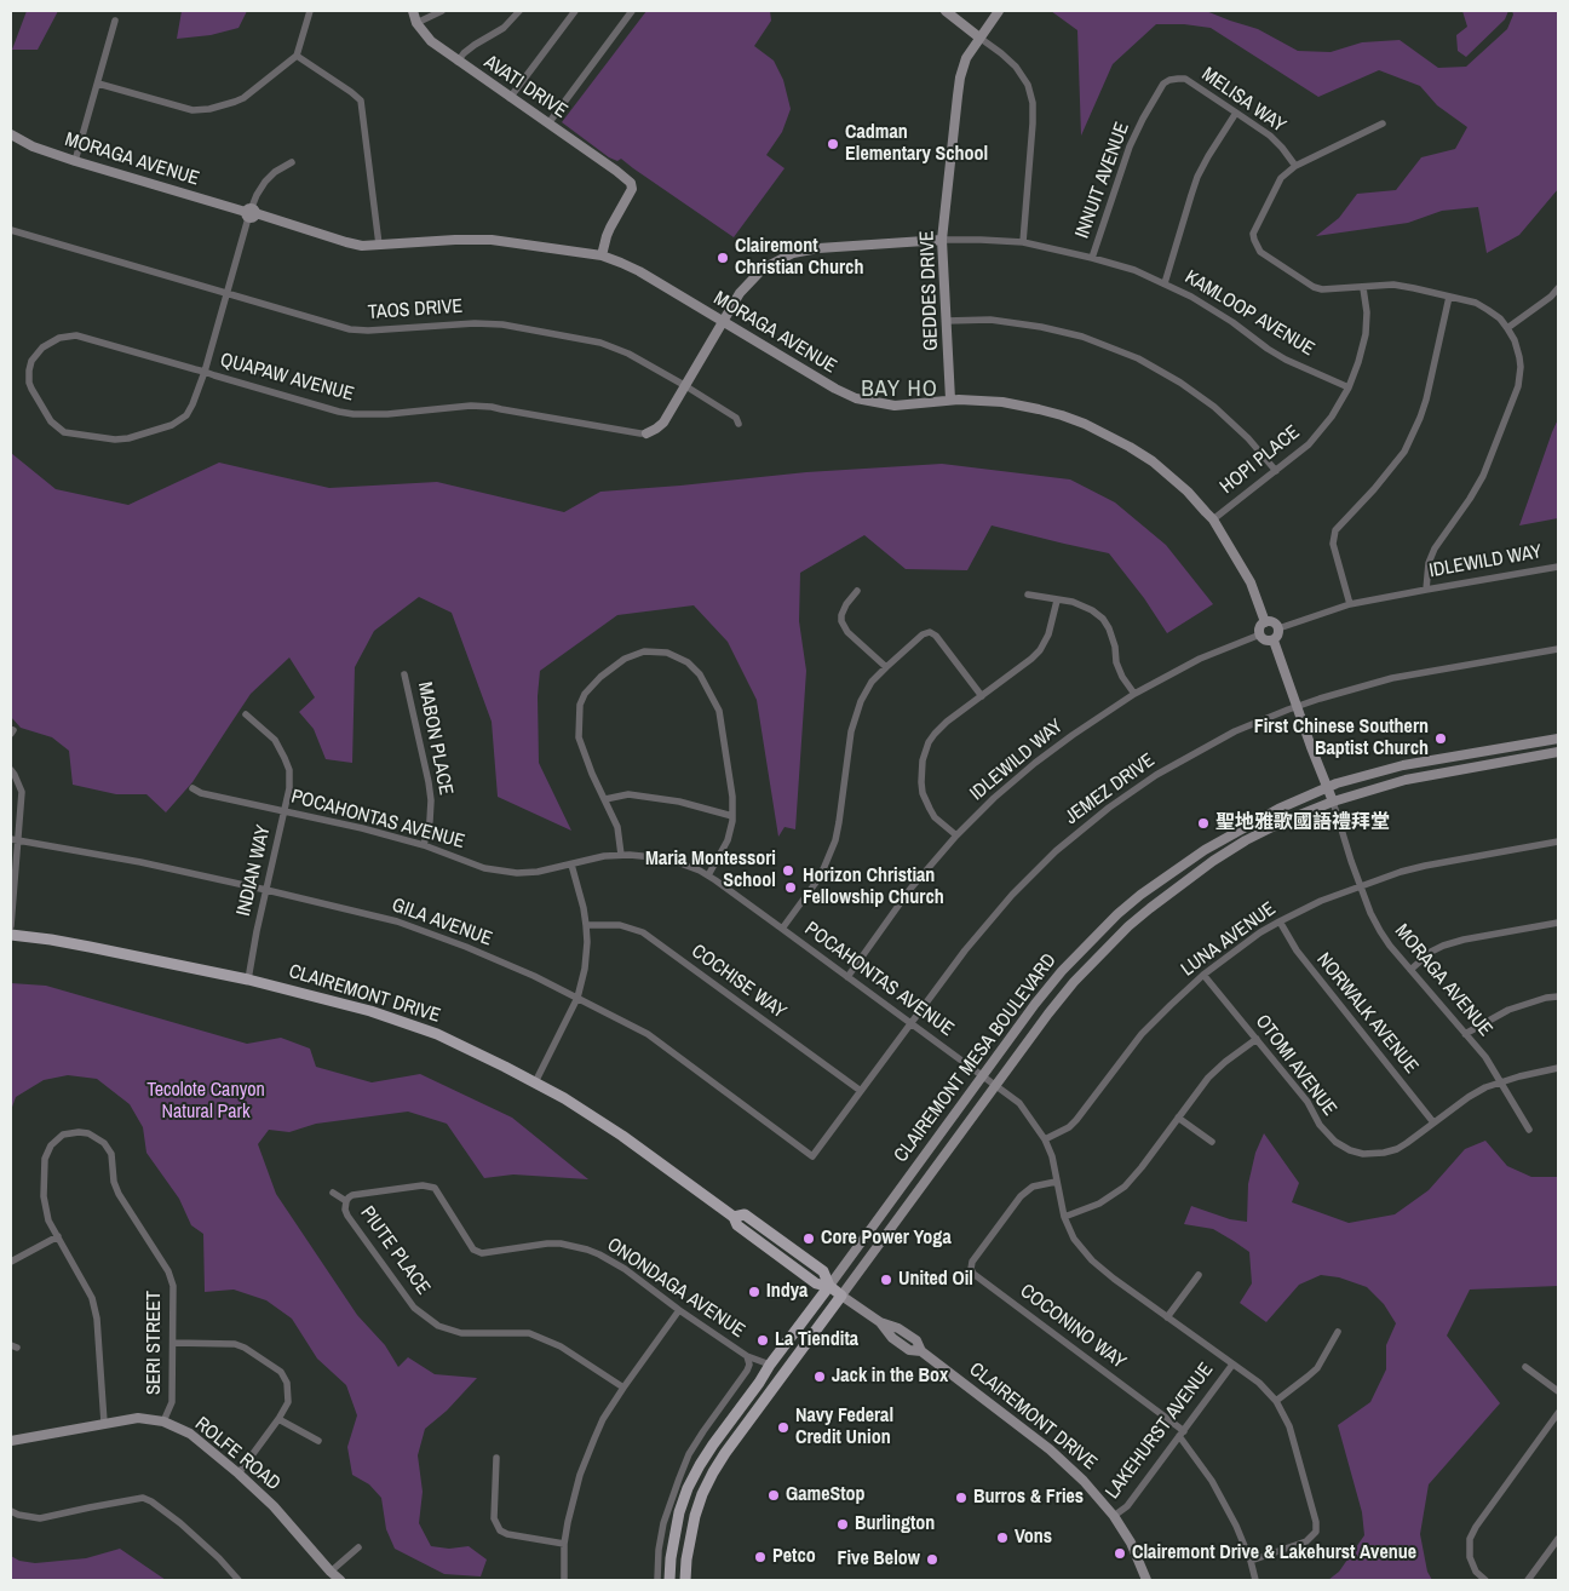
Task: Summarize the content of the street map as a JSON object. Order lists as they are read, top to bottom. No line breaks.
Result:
{"streets":{"main road":["AVATI DRIVE","MORAGA AVENUE","GEDDES DRIVE","KAMLOOP AVENUE","CLAIREMONT DRIVE","CLAIREMONT MESA BOULEVARD","ROLFE ROAD"],"street":["MELISA WAY","INNUIT AVENUE","TAOS DRIVE","QUAPAW AVENUE","HOPI PLACE","IDLEWILD WAY","MABON PLACE","JEMEZ DRIVE","POCAHONTAS AVENUE","INDIAN WAY","GILA AVENUE","LUNA AVENUE","COCHISE WAY","NORWALK AVENUE","OTOMI AVENUE","PIUTE PLACE","ONONDAGA AVENUE","COCONINO WAY","SERI STREET","LAKEHURST AVENUE"]},"crossings":[["AVATI DRIVE","MORAGA AVENUE"],["MELISA WAY","INNUIT AVENUE"],["MORAGA AVENUE","GEDDES DRIVE"],["MORAGA AVENUE","KAMLOOP AVENUE"],["MORAGA AVENUE","HOPI PLACE"],["MORAGA AVENUE","IDLEWILD WAY"],["MORAGA AVENUE","JEMEZ DRIVE"],["MORAGA AVENUE","LUNA AVENUE"],["MORAGA AVENUE","CLAIREMONT MESA BOULEVARD"],["INNUIT AVENUE","KAMLOOP AVENUE"],["GEDDES DRIVE","KAMLOOP AVENUE"],["TAOS DRIVE","KAMLOOP AVENUE"],["KAMLOOP AVENUE","QUAPAW AVENUE"],["KAMLOOP AVENUE","HOPI PLACE"],["IDLEWILD WAY","POCAHONTAS AVENUE"],["MABON PLACE","POCAHONTAS AVENUE"],["JEMEZ DRIVE","POCAHONTAS AVENUE"],["JEMEZ DRIVE","GILA AVENUE"],["JEMEZ DRIVE","COCHISE WAY"],["POCAHONTAS AVENUE","INDIAN WAY"],["POCAHONTAS AVENUE","LUNA AVENUE"],["POCAHONTAS AVENUE","CLAIREMONT MESA BOULEVARD"],["POCAHONTAS AVENUE","COCONINO WAY"],["POCAHONTAS AVENUE","LAKEHURST AVENUE"],["INDIAN WAY","GILA AVENUE"],["INDIAN WAY","CLAIREMONT DRIVE"],["LUNA AVENUE","NORWALK AVENUE"],["LUNA AVENUE","OTOMI AVENUE"],["CLAIREMONT DRIVE","CLAIREMONT MESA BOULEVARD"],["CLAIREMONT DRIVE","LAKEHURST AVENUE"],["NORWALK AVENUE","OTOMI AVENUE"],["CLAIREMONT MESA BOULEVARD","ONONDAGA AVENUE"],["PIUTE PLACE","ONONDAGA AVENUE"],["COCONINO WAY","LAKEHURST AVENUE"],["SERI STREET","ROLFE ROAD"]],"districts":["BAY HO"],"parks":["Tecolote Canyon Natural Park"],"places":["Cadman Elementary School","Clairemont Christian Church","First Chinese Southern Baptist Church","聖地雅歌國語禮拜堂","Maria Montessori School","Horizon Christian Fellowship Church","Core Power Yoga","United Oil","Indya","La Tiendita","Jack in the Box","Navy Federal Credit Union","GameStop","Burros & Fries","Burlington","Vons","Clairemont Drive & Lakehurst Avenue","Petco","Five Below"]}
